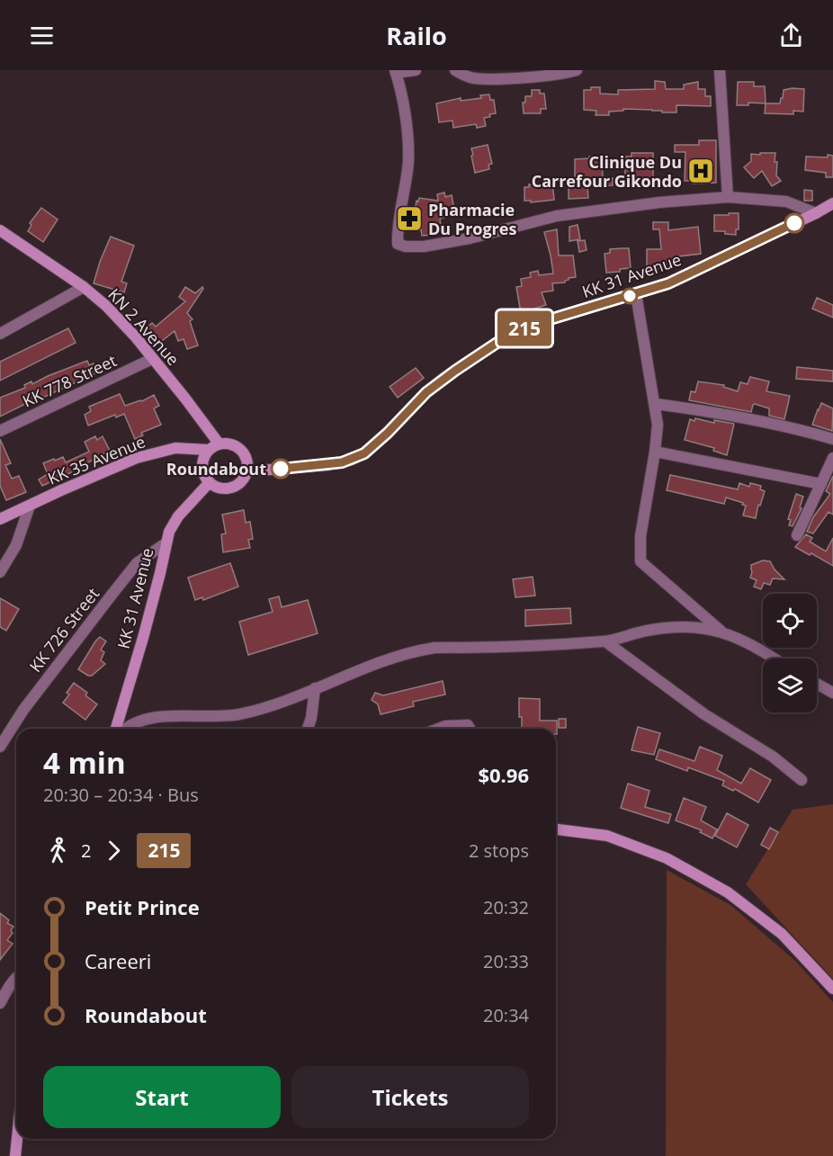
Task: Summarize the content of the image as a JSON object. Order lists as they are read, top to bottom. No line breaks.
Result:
{"streets":{"main road":["KK 31 Avenue","KN 2 Avenue","KK 35 Avenue"],"street":["KK 778 Street","KK 726 Street"]},"crossings":[["KK 31 Avenue","KN 2 Avenue"],["KK 31 Avenue","KK 35 Avenue"],["KK 31 Avenue","KK 726 Street"],["KN 2 Avenue","KK 778 Street"],["KN 2 Avenue","KK 35 Avenue"]],"places":{"hospital":["Clinique Du Carrefour Gikondo"],"pharmacy":["Pharmacie Du Progres"],"other":["Roundabout"]},"lines":["bus line 215"],"page":{"header":"Railo","on_map":"215","heading":["4 min","20:30 – 20:34 · Bus","$0.96"],"legs":["2","215","2 stops"],"list":[{"name":"Petit Prince","value":"20:32"},{"name":"Careeri","value":"20:33"},{"name":"Roundabout","value":"20:34"}],"buttons":["Start","Tickets"]}}
